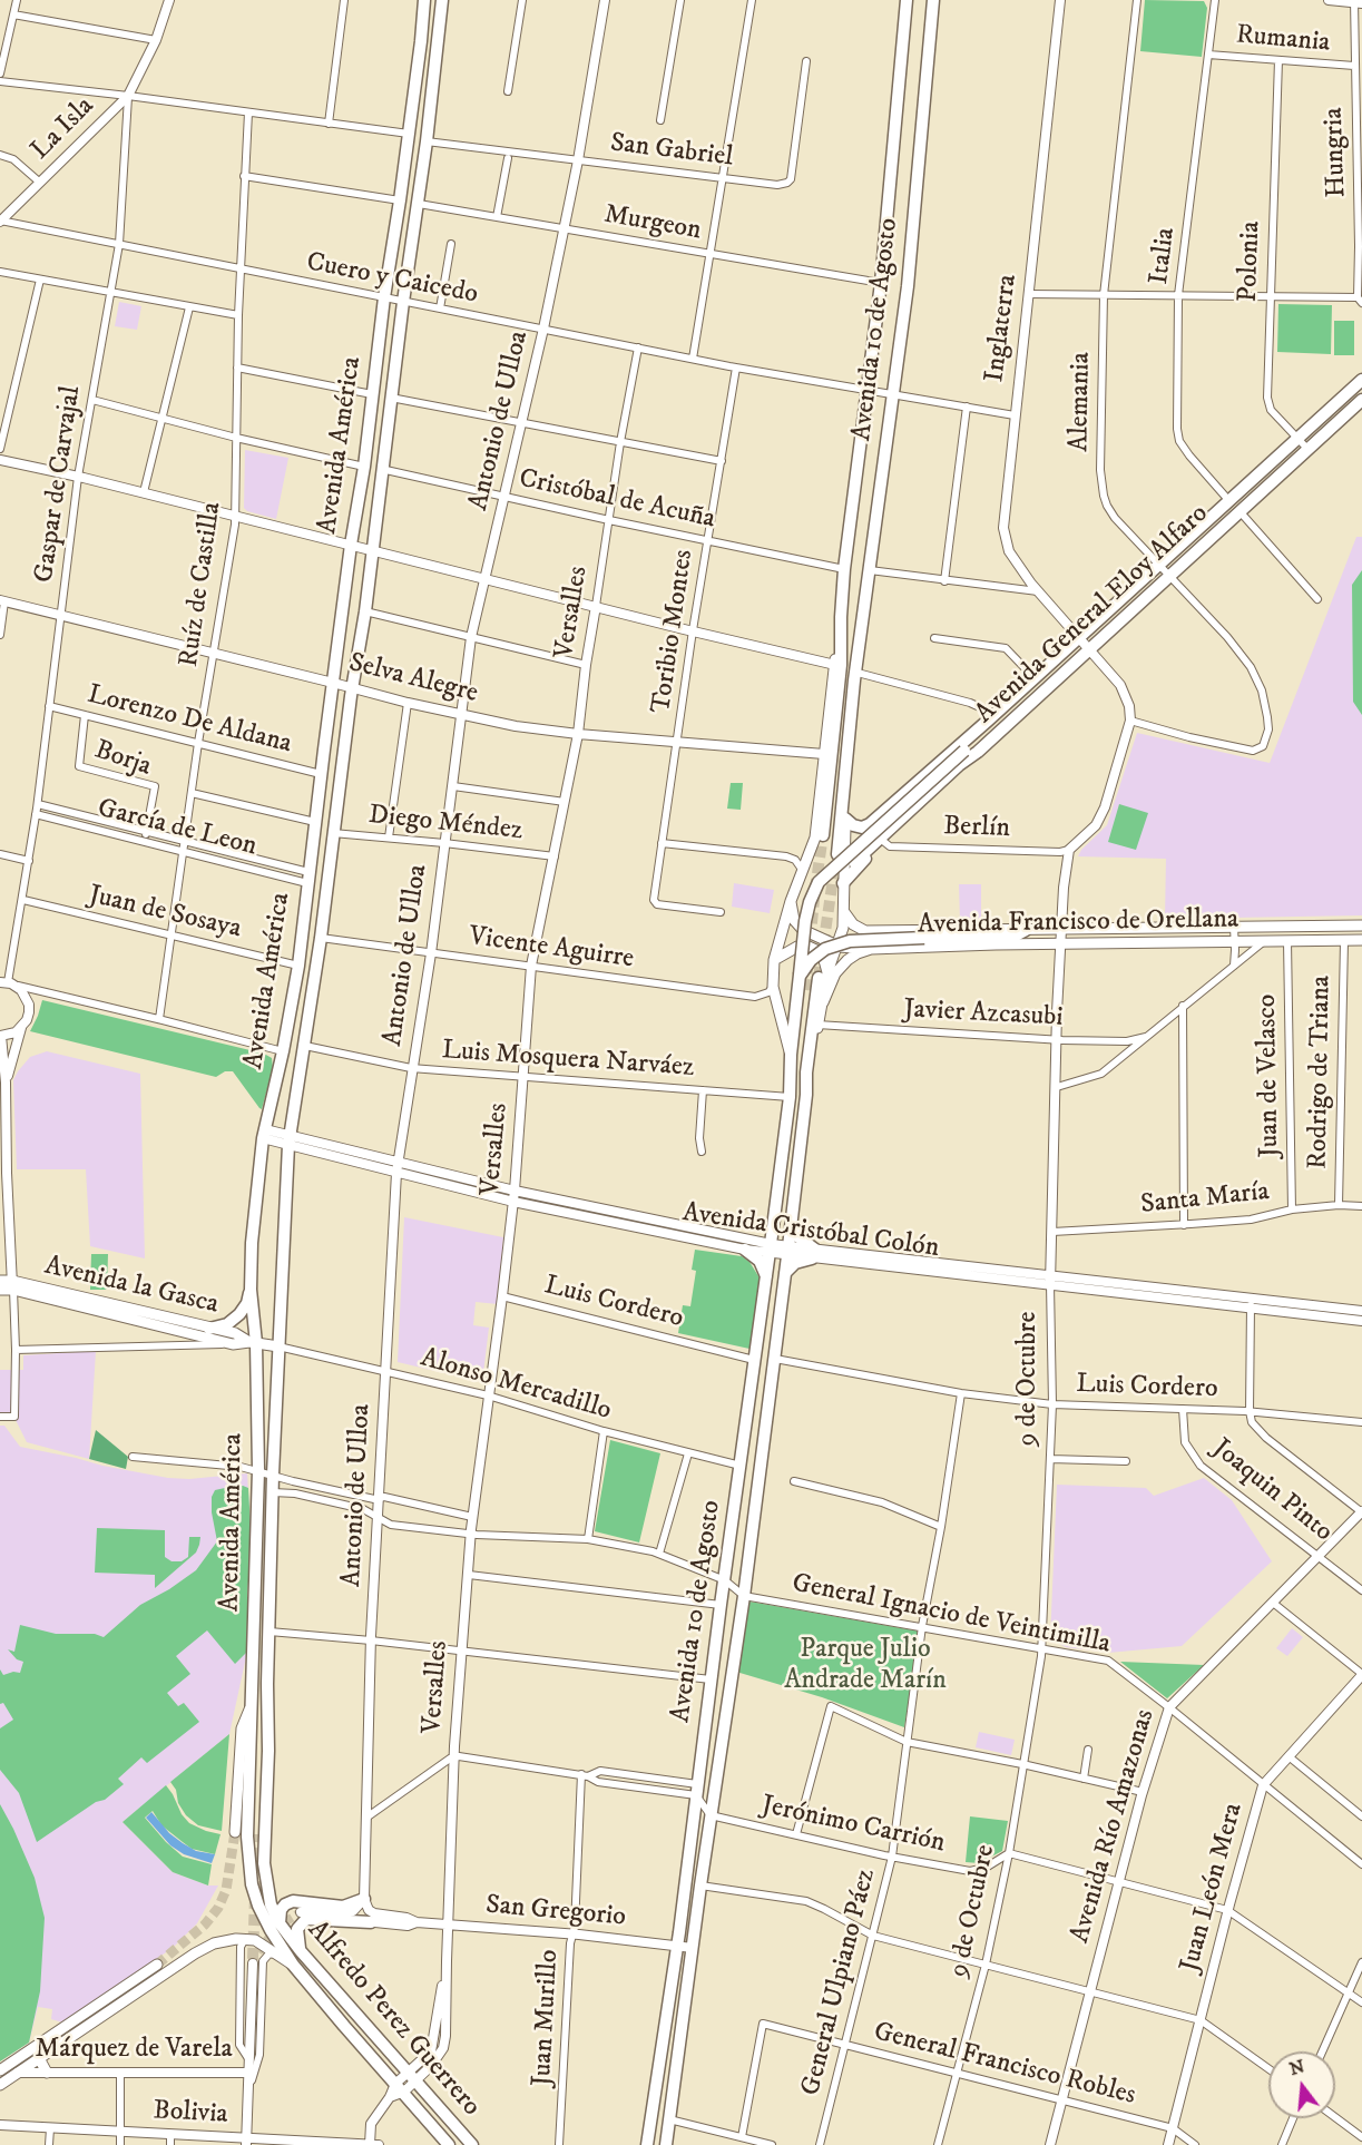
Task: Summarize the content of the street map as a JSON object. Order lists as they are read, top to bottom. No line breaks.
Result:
{"streets":{"main road":["Avenida 10 de Agosto","Avenida América","Avenida General Eloy Alfaro","Avenida Francisco de Orellana","Avenida la Gasca","Alfredo Perez Guerrero"],"street":["Rumania","La Isla","San Gabriel","Hungria","Murgeon","Italia","Polonia","Cuero y Caicedo","Inglaterra","Alemania","Antonio de Ulloa","Gaspar de Carvajal","Cristóbal de Acuña","Ruíz de Castilla","Versalles","Toribio Montes","Selva Alegre","Lorenzo De Aldana","Borja","Diego Méndez","García de Leon","Berlín","Juan de Sosaya","Vicente Aguirre","Javier Azcasubi","Luis Mosquera Narváez","Rodrigo de Triana","Juan de Velasco","Santa María","Avenida Cristóbal Colón","Luis Cordero","9 de Octubre","Alonso Mercadillo","Joaquin Pinto","General Ignacio de Veintimilla","Jerónimo Carrión","Avenida Río Amazonas","Juan León Mera","San Gregorio","General Ulpiano Páez","Juan Murillo","Márquez de Varela","General Francisco Robles","Bolivia"]},"crossings":[["Rumania","Hungria"],["Rumania","Italia"],["Rumania","Polonia"],["La Isla","Cuero y Caicedo"],["La Isla","Gaspar de Carvajal"],["San Gabriel","Antonio de Ulloa"],["San Gabriel","Avenida América"],["Murgeon","Avenida 10 de Agosto"],["Murgeon","Antonio de Ulloa"],["Murgeon","Avenida América"],["Italia","Avenida General Eloy Alfaro"],["Polonia","Avenida General Eloy Alfaro"],["Cuero y Caicedo","Inglaterra"],["Cuero y Caicedo","Avenida 10 de Agosto"],["Cuero y Caicedo","Antonio de Ulloa"],["Cuero y Caicedo","Avenida América"],["Cuero y Caicedo","Gaspar de Carvajal"],["Cuero y Caicedo","Ruíz de Castilla"],["Cuero y Caicedo","Versalles"],["Cuero y Caicedo","Toribio Montes"],["Inglaterra","Avenida General Eloy Alfaro"],["Avenida 10 de Agosto","Cristóbal de Acuña"],["Avenida 10 de Agosto","Selva Alegre"],["Avenida 10 de Agosto","Avenida Francisco de Orellana"],["Avenida 10 de Agosto","Vicente Aguirre"],["Avenida 10 de Agosto","Javier Azcasubi"],["Avenida 10 de Agosto","Luis Mosquera Narváez"],["Avenida 10 de Agosto","Avenida Cristóbal Colón"],["Avenida 10 de Agosto","Luis Cordero"],["Avenida 10 de Agosto","Alonso Mercadillo"],["Avenida 10 de Agosto","General Ignacio de Veintimilla"],["Avenida 10 de Agosto","Jerónimo Carrión"],["Avenida 10 de Agosto","San Gregorio"],["Alemania","Avenida General Eloy Alfaro"],["Antonio de Ulloa","Cristóbal de Acuña"],["Antonio de Ulloa","Selva Alegre"],["Antonio de Ulloa","Diego Méndez"],["Antonio de Ulloa","Vicente Aguirre"],["Antonio de Ulloa","Luis Mosquera Narváez"],["Antonio de Ulloa","Avenida Cristóbal Colón"],["Antonio de Ulloa","Alonso Mercadillo"],["Antonio de Ulloa","San Gregorio"],["Avenida América","Cristóbal de Acuña"],["Avenida América","Selva Alegre"],["Avenida América","Lorenzo De Aldana"],["Avenida América","Diego Méndez"],["Avenida América","García de Leon"],["Avenida América","Juan de Sosaya"],["Avenida América","Vicente Aguirre"],["Avenida América","Luis Mosquera Narváez"],["Avenida América","Avenida Cristóbal Colón"],["Avenida América","Avenida la Gasca"],["Avenida América","Alonso Mercadillo"],["Avenida América","Alfredo Perez Guerrero"],["Gaspar de Carvajal","Selva Alegre"],["Gaspar de Carvajal","Lorenzo De Aldana"],["Gaspar de Carvajal","García de Leon"],["Gaspar de Carvajal","Juan de Sosaya"],["Cristóbal de Acuña","Versalles"],["Cristóbal de Acuña","Toribio Montes"],["Ruíz de Castilla","Selva Alegre"],["Ruíz de Castilla","Lorenzo De Aldana"],["Ruíz de Castilla","García de Leon"],["Ruíz de Castilla","Juan de Sosaya"],["Versalles","Selva Alegre"],["Versalles","Diego Méndez"],["Versalles","Vicente Aguirre"],["Versalles","Luis Mosquera Narváez"],["Versalles","Avenida Cristóbal Colón"],["Versalles","Luis Cordero"],["Versalles","Alonso Mercadillo"],["Versalles","San Gregorio"],["Versalles","Alfredo Perez Guerrero"],["Versalles","Bolivia"],["Toribio Montes","Selva Alegre"],["Lorenzo De Aldana","Borja"],["Borja","García de Leon"],["Berlín","9 de Octubre"],["Avenida Francisco de Orellana","Rodrigo de Triana"],["Avenida Francisco de Orellana","Juan de Velasco"],["Avenida Francisco de Orellana","9 de Octubre"],["Javier Azcasubi","9 de Octubre"],["Rodrigo de Triana","Santa María"],["Juan de Velasco","Santa María"],["Santa María","9 de Octubre"],["Avenida Cristóbal Colón","9 de Octubre"],["Avenida la Gasca","Alonso Mercadillo"],["Luis Cordero","9 de Octubre"],["Luis Cordero","Joaquin Pinto"],["Luis Cordero","General Ulpiano Páez"],["9 de Octubre","General Ignacio de Veintimilla"],["9 de Octubre","Jerónimo Carrión"],["9 de Octubre","General Francisco Robles"],["Joaquin Pinto","Avenida Río Amazonas"],["General Ignacio de Veintimilla","Avenida Río Amazonas"],["General Ignacio de Veintimilla","Juan León Mera"],["General Ignacio de Veintimilla","General Ulpiano Páez"],["Jerónimo Carrión","General Ulpiano Páez"],["Avenida Río Amazonas","General Francisco Robles"],["Juan León Mera","General Francisco Robles"],["San Gregorio","Juan Murillo"],["General Ulpiano Páez","General Francisco Robles"]],"parks":["Parque Julio Andrade Marín"],"north":"top"}
